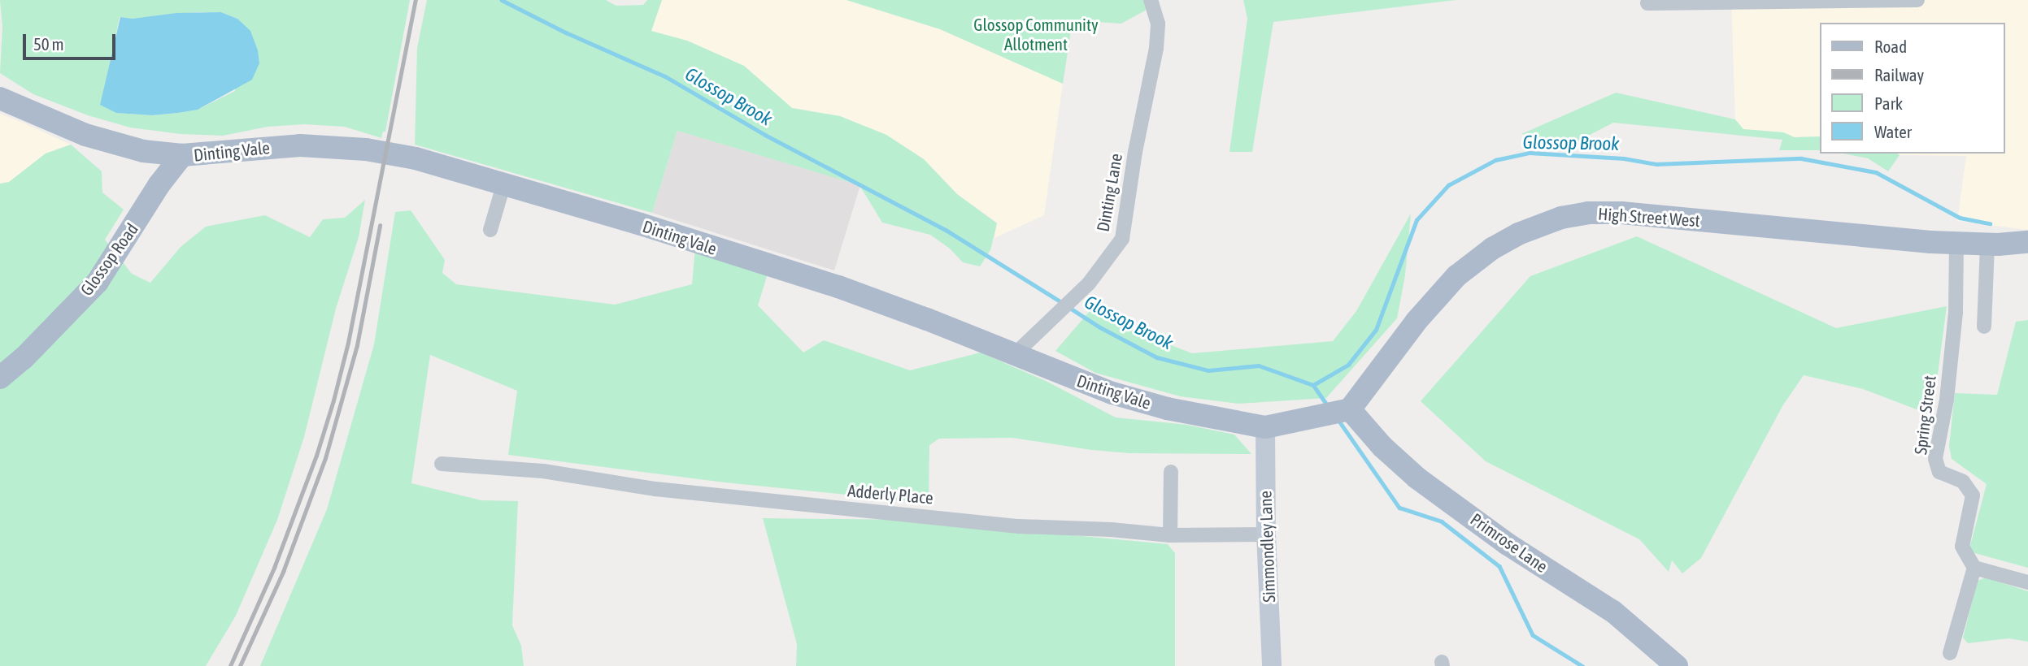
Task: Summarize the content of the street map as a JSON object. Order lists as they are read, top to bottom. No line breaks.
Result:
{"streets":{"main road":["Dinting Vale","High Street West","Glossop Road","Primrose Lane"],"street":["Dinting Lane","Spring Street","Adderly Place","Simmondley Lane"]},"crossings":[["Dinting Vale","Dinting Lane"],["Dinting Vale","High Street West"],["Dinting Vale","Glossop Road"],["Dinting Vale","Primrose Lane"],["Dinting Vale","Simmondley Lane"],["High Street West","Spring Street"],["High Street West","Primrose Lane"],["Adderly Place","Simmondley Lane"]],"water":["Glossop Brook"],"parks":["Glossop Community Allotment"],"legend":["Road","Railway","Park","Water"],"scale_bar":"50 m"}
